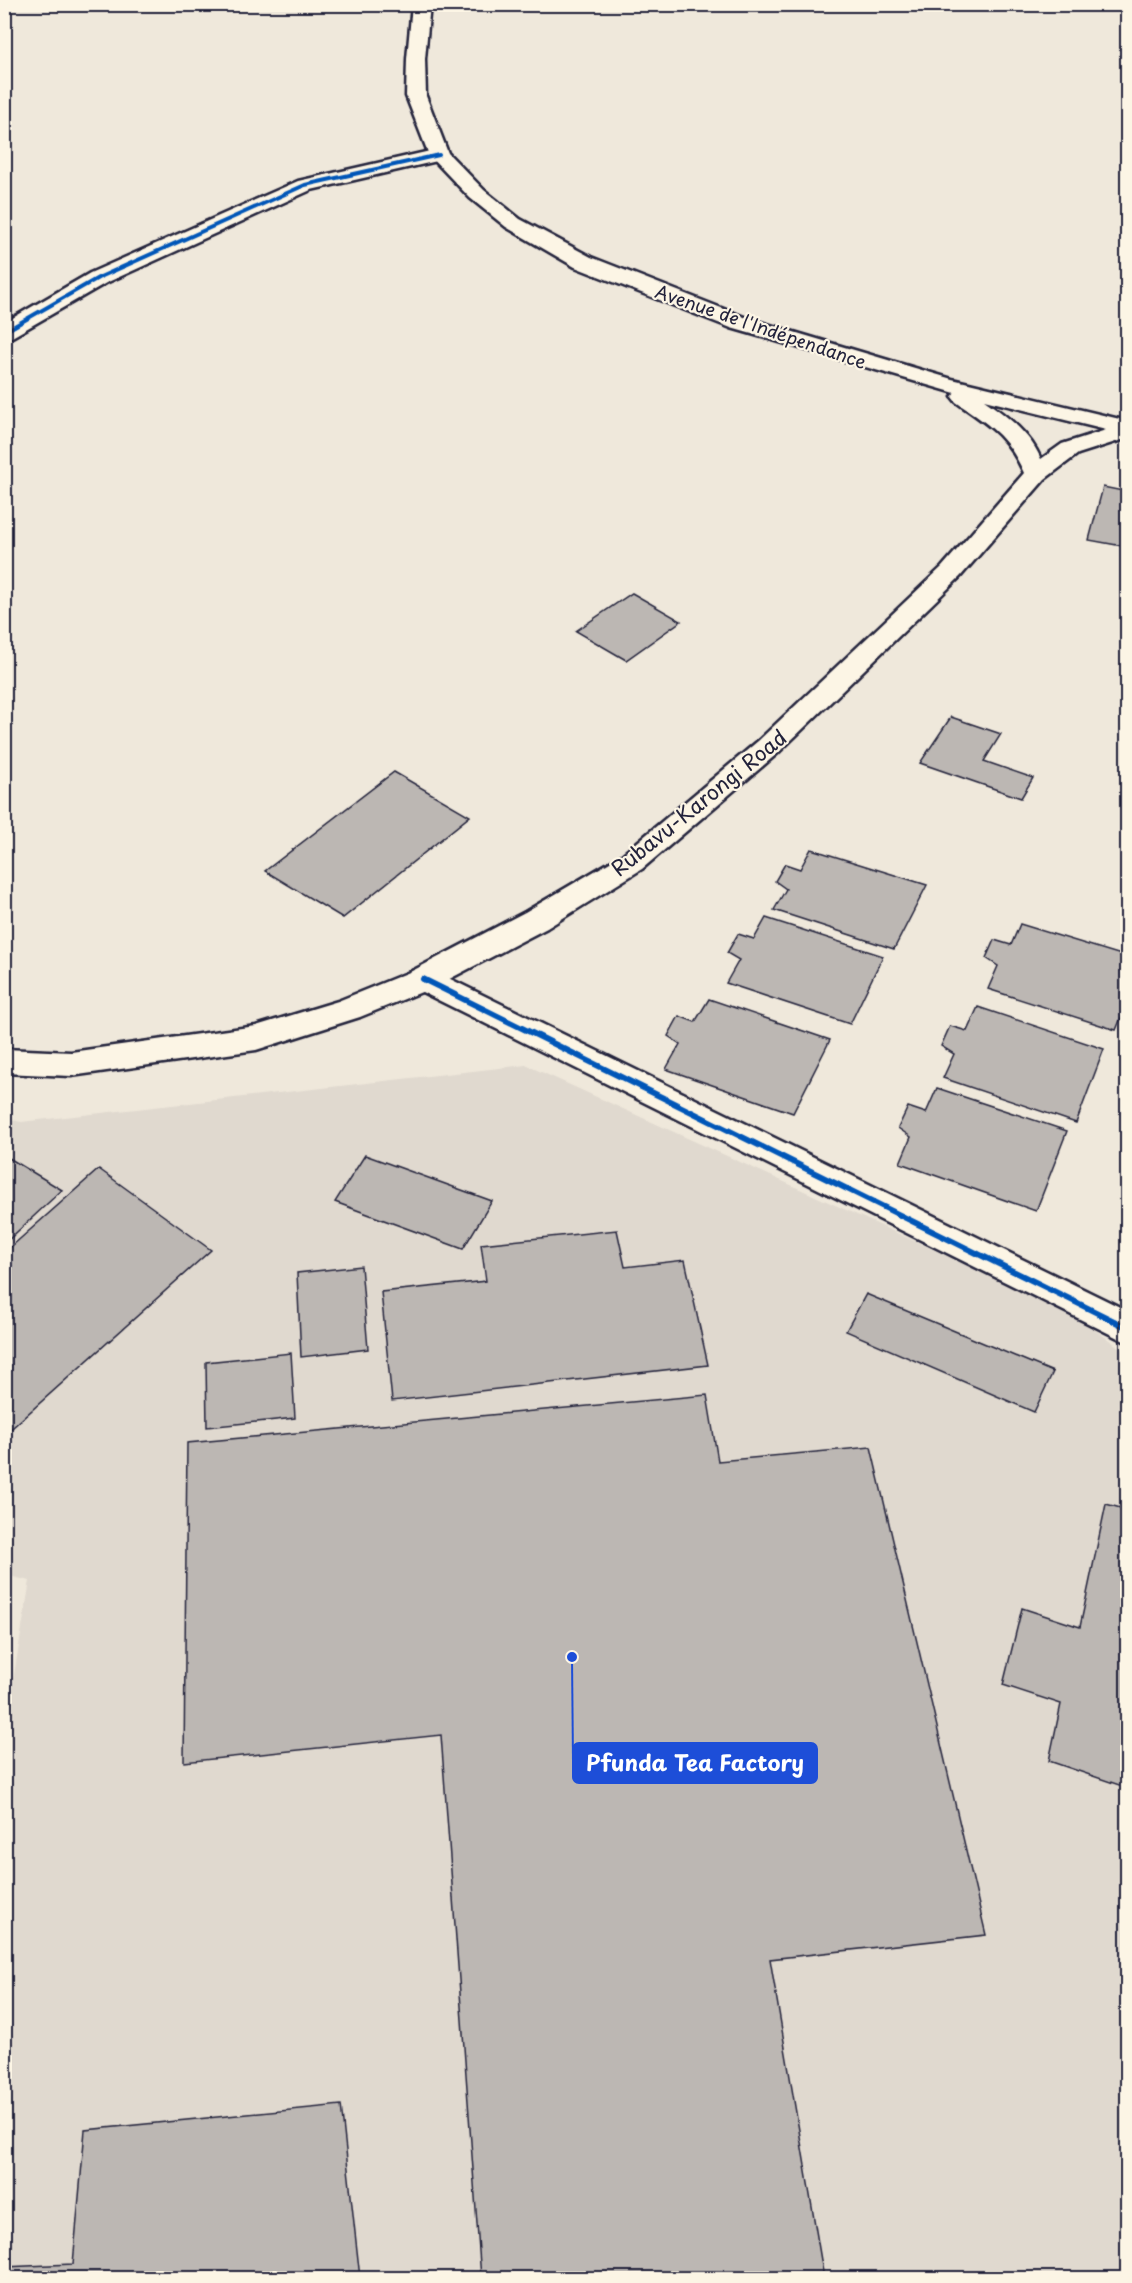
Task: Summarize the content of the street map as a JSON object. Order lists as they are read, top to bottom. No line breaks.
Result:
{"streets":{"main road":["Avenue de l'Indépendance","Rubavu-Karongi Road"]},"crossings":[["Avenue de l'Indépendance","Rubavu-Karongi Road"]],"places":["Pfunda Tea Factory"]}
